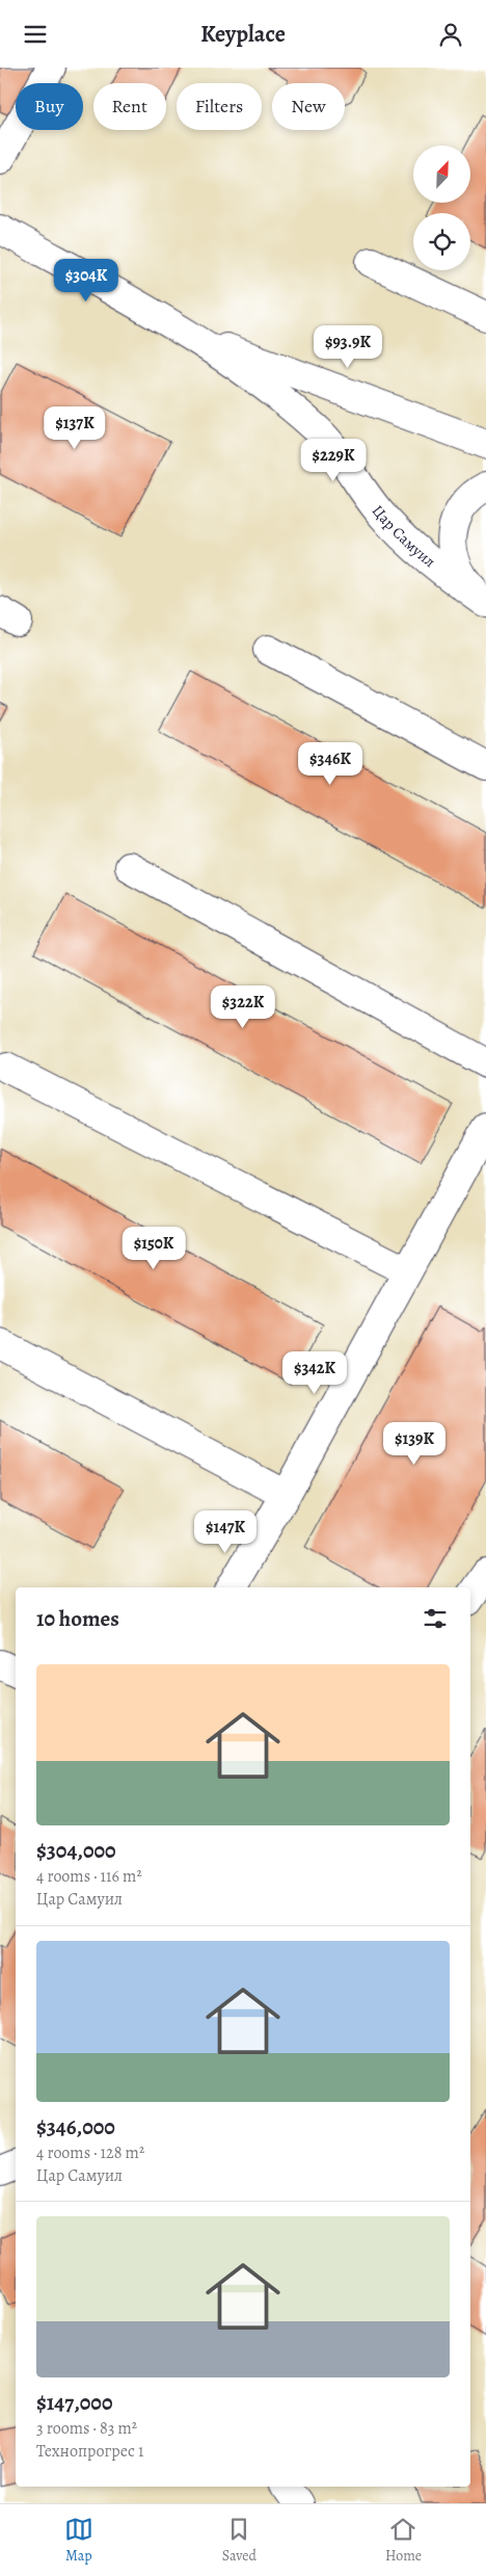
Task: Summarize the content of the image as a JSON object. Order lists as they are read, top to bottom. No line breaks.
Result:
{"streets":{"street":["Цар Самуил"]},"north":"top right","page":{"header":"Keyplace","chip":["Buy","Rent","Filters","New"],"price":["$304K","$93.9K","$137K","$229K","$346K","$322K","$150K","$342K","$139K","$147K"],"heading":"10 homes","list":[{"name":"$304,000","note":"4 rooms · 116 m² · Цар Самуил"},{"name":"$346,000","note":"4 rooms · 128 m² · Цар Самуил"},{"name":"$147,000","note":"3 rooms · 83 m² · Технопрогрес 1"}],"tabs":["Map","Saved","Home"]}}
